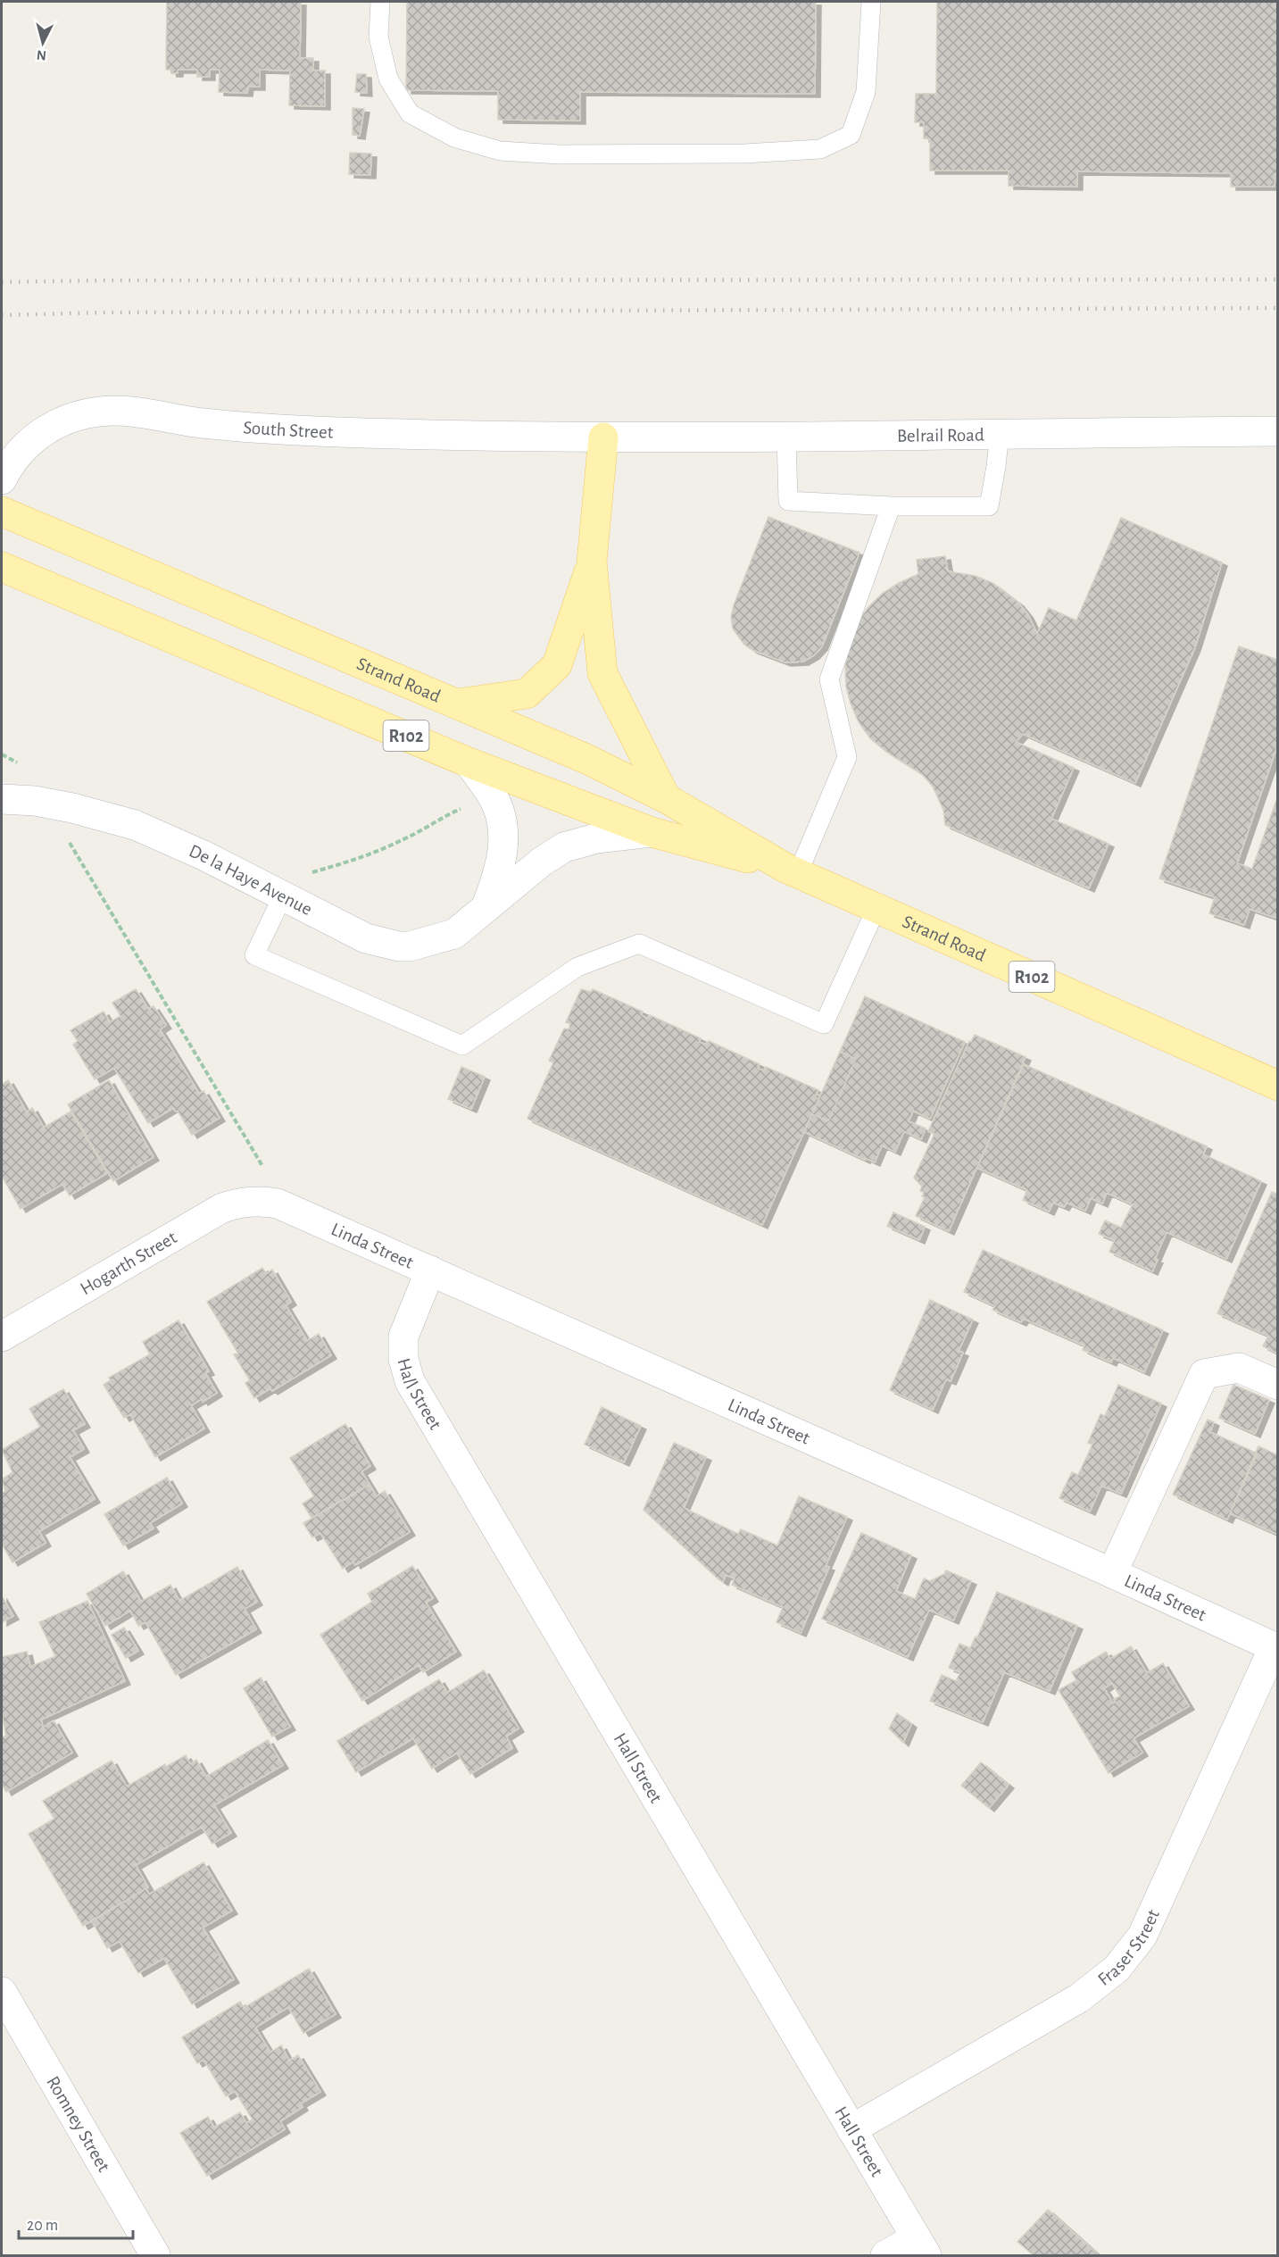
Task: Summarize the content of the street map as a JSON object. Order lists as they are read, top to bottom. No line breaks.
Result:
{"streets":{"main road":["Strand Road","R102"],"street":["South Street","Belrail Road","De la Haye Avenue","Linda Street","Hogarth Street","Hall Street","Fraser Street","Romney Street"]},"crossings":[["South Street","Belrail Road"],["Strand Road","De la Haye Avenue"],["Linda Street","Hogarth Street"],["Linda Street","Hall Street"],["Linda Street","Fraser Street"],["Hall Street","Fraser Street"]],"scale_bar":"20 m","north":"bottom"}
